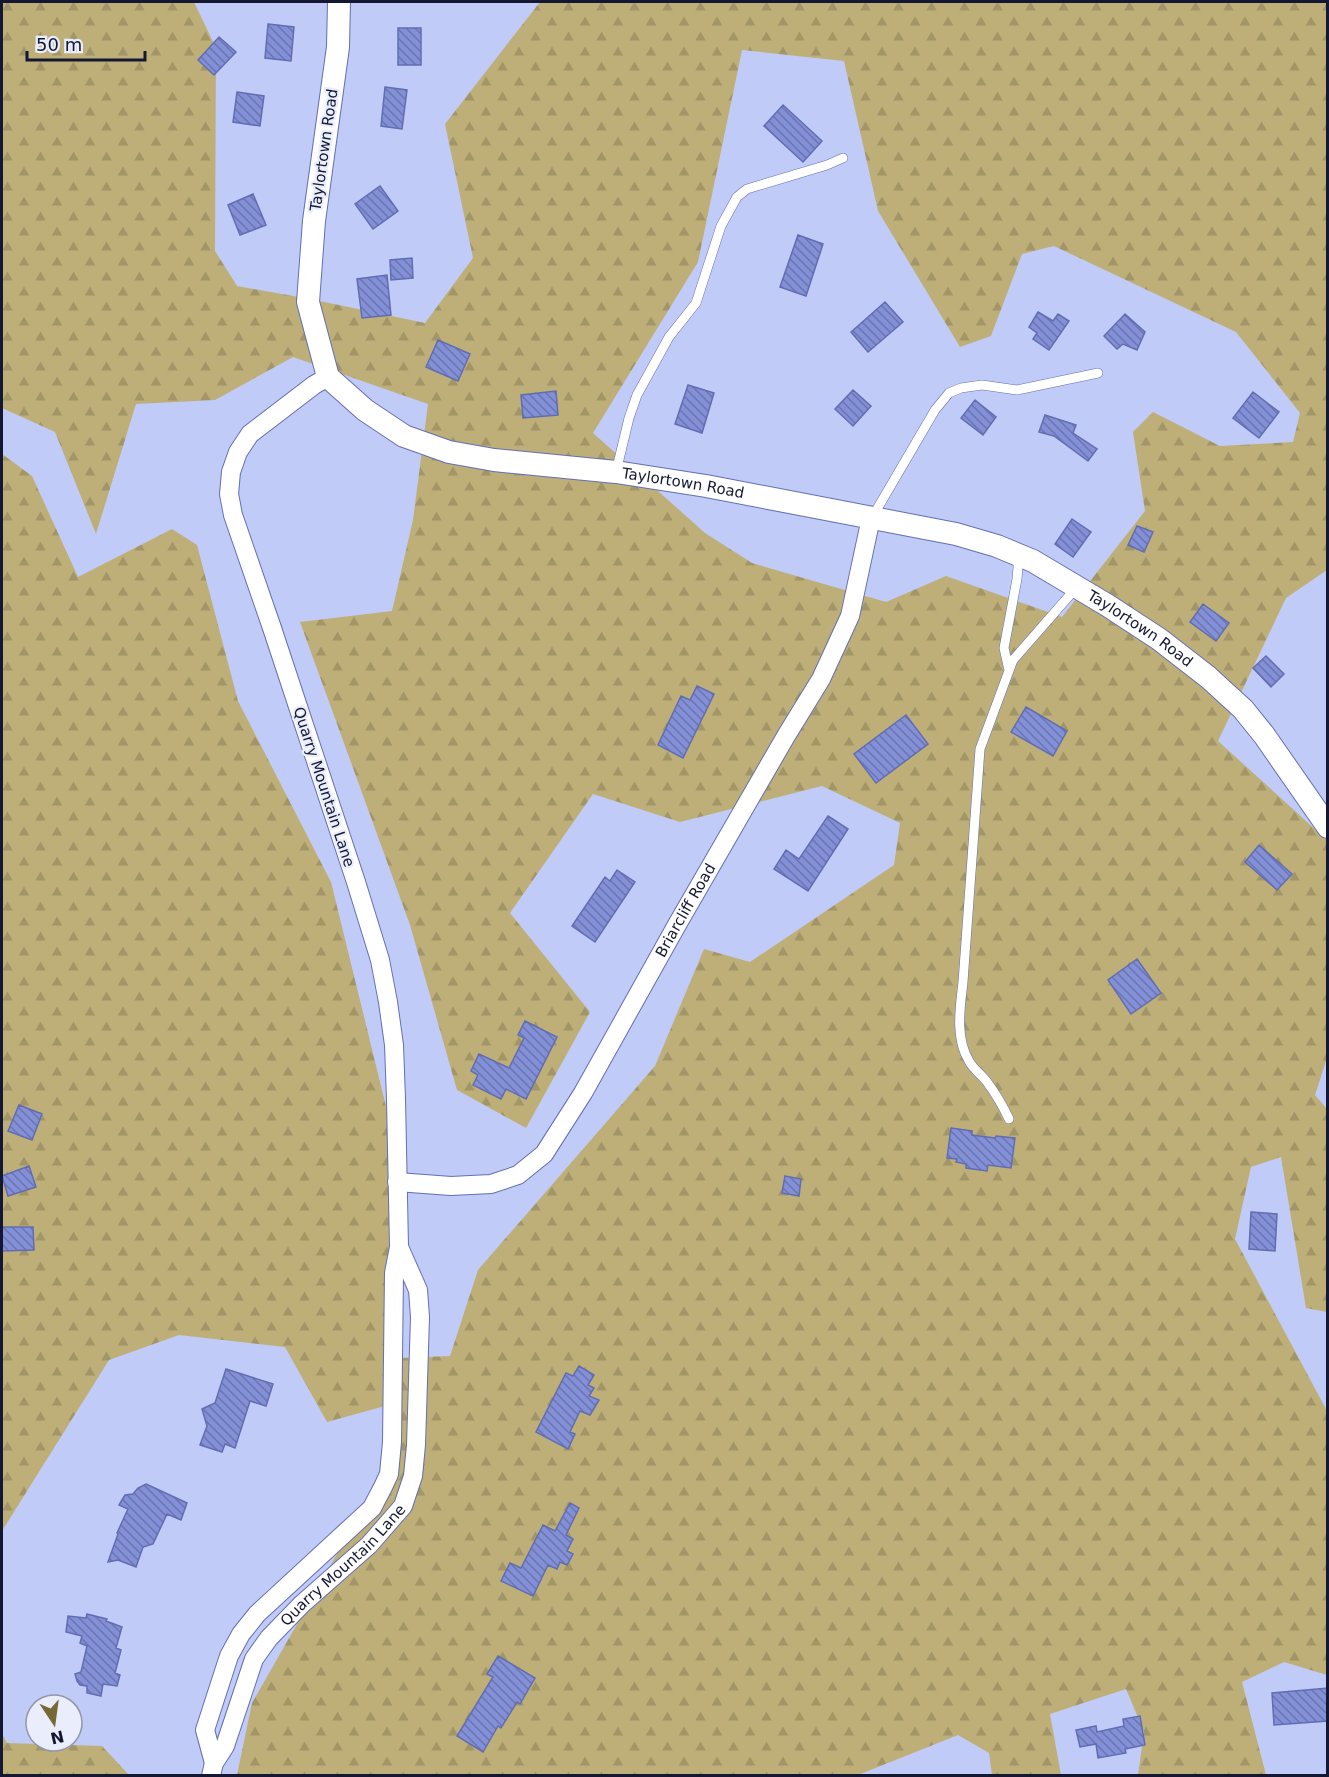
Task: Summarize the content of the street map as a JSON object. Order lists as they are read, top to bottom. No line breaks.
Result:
{"streets":{"street":["Taylortown Road","Quarry Mountain Lane","Briarcliff Road"]},"crossings":[["Taylortown Road","Quarry Mountain Lane"],["Taylortown Road","Briarcliff Road"],["Quarry Mountain Lane","Briarcliff Road"]],"scale_bar":"50 m","north":"bottom"}
